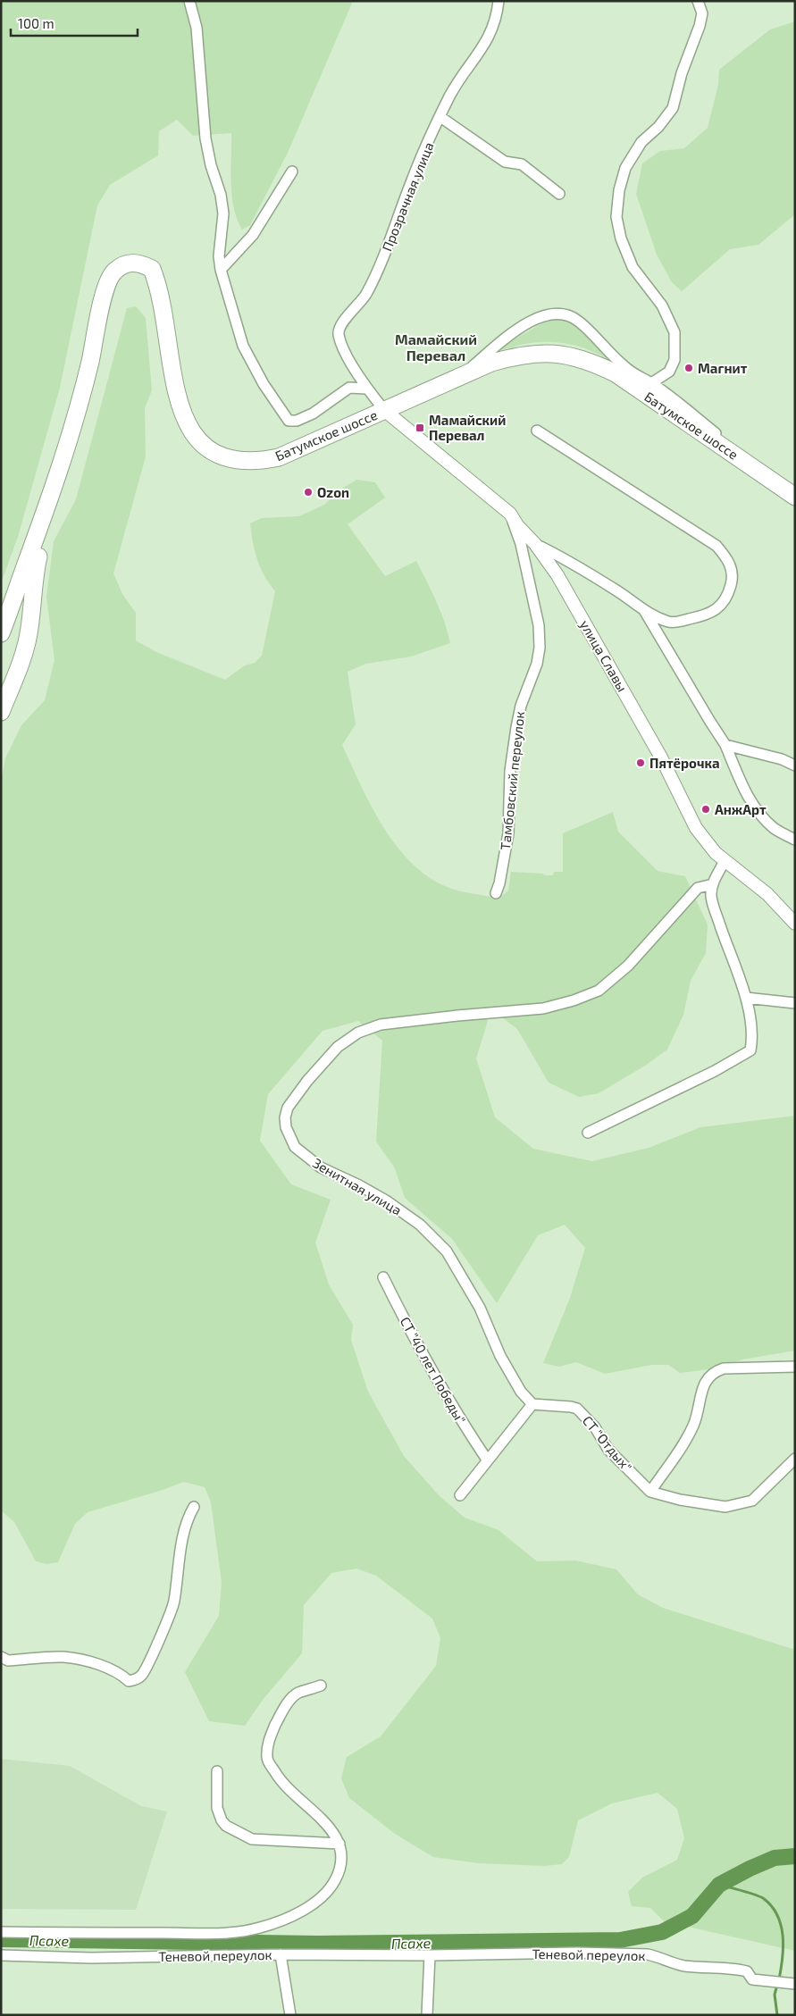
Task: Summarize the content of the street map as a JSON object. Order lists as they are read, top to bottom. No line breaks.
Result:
{"streets":{"highway":["Батумское шоссе"],"street":["Прозрачная улица","улица Славы","Тамбовский переулок","Зенитная улица","СТ \"40 лет Победы\"","СТ \"Отдых\"","Теневой переулок"]},"crossings":[["Прозрачная улица","Батумское шоссе"],["Прозрачная улица","улица Славы"],["Батумское шоссе","улица Славы"],["улица Славы","Тамбовский переулок"],["Зенитная улица","СТ \"Отдых\""]],"districts":["Мамайский Перевал"],"water":["Псахе"],"places":{"other":["Магнит","Ozon","Пятёрочка","АнжАрт"],"transit":["Мамайский Перевал"]},"scale_bar":"100 m"}
